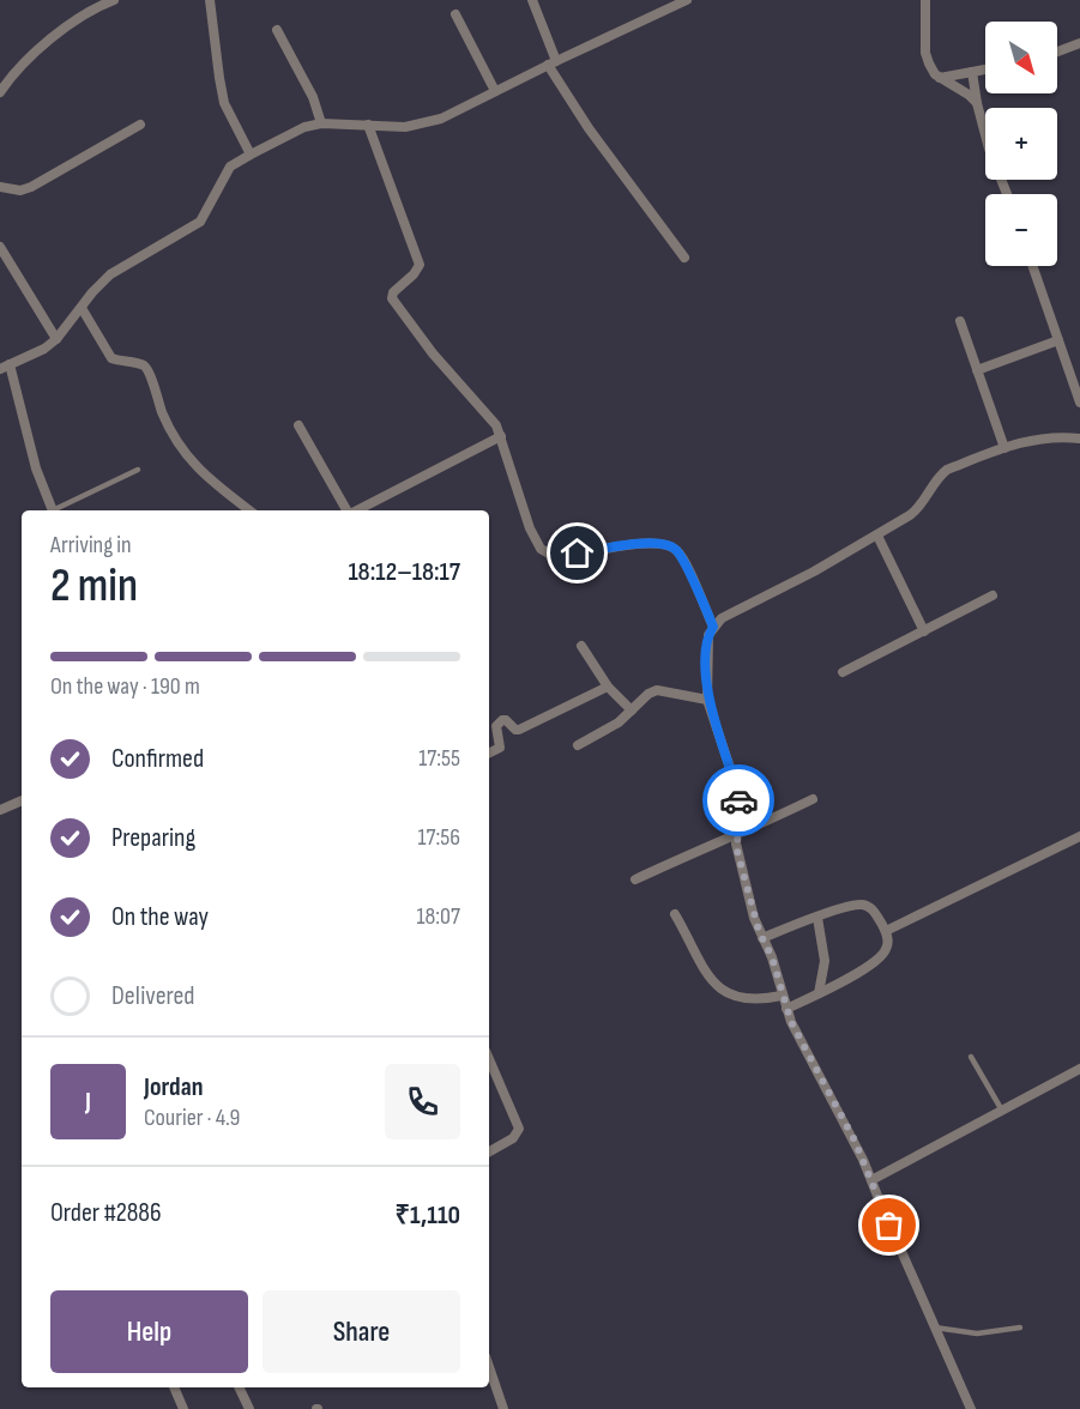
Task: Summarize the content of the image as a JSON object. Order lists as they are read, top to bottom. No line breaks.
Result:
{"north":"bottom right","page":{"map_buttons":["+","−"],"heading":["2 min","Arriving in","18:12–18:17"],"panel":["Jordan","Courier · 4.9","Order #2886","₹1,110"],"bar":"On the way · 190 m","list":[["Confirmed","17:55"],["Preparing","17:56"],["On the way","18:07"],"Delivered"],"round":"J","buttons":["Help","Share"]}}
